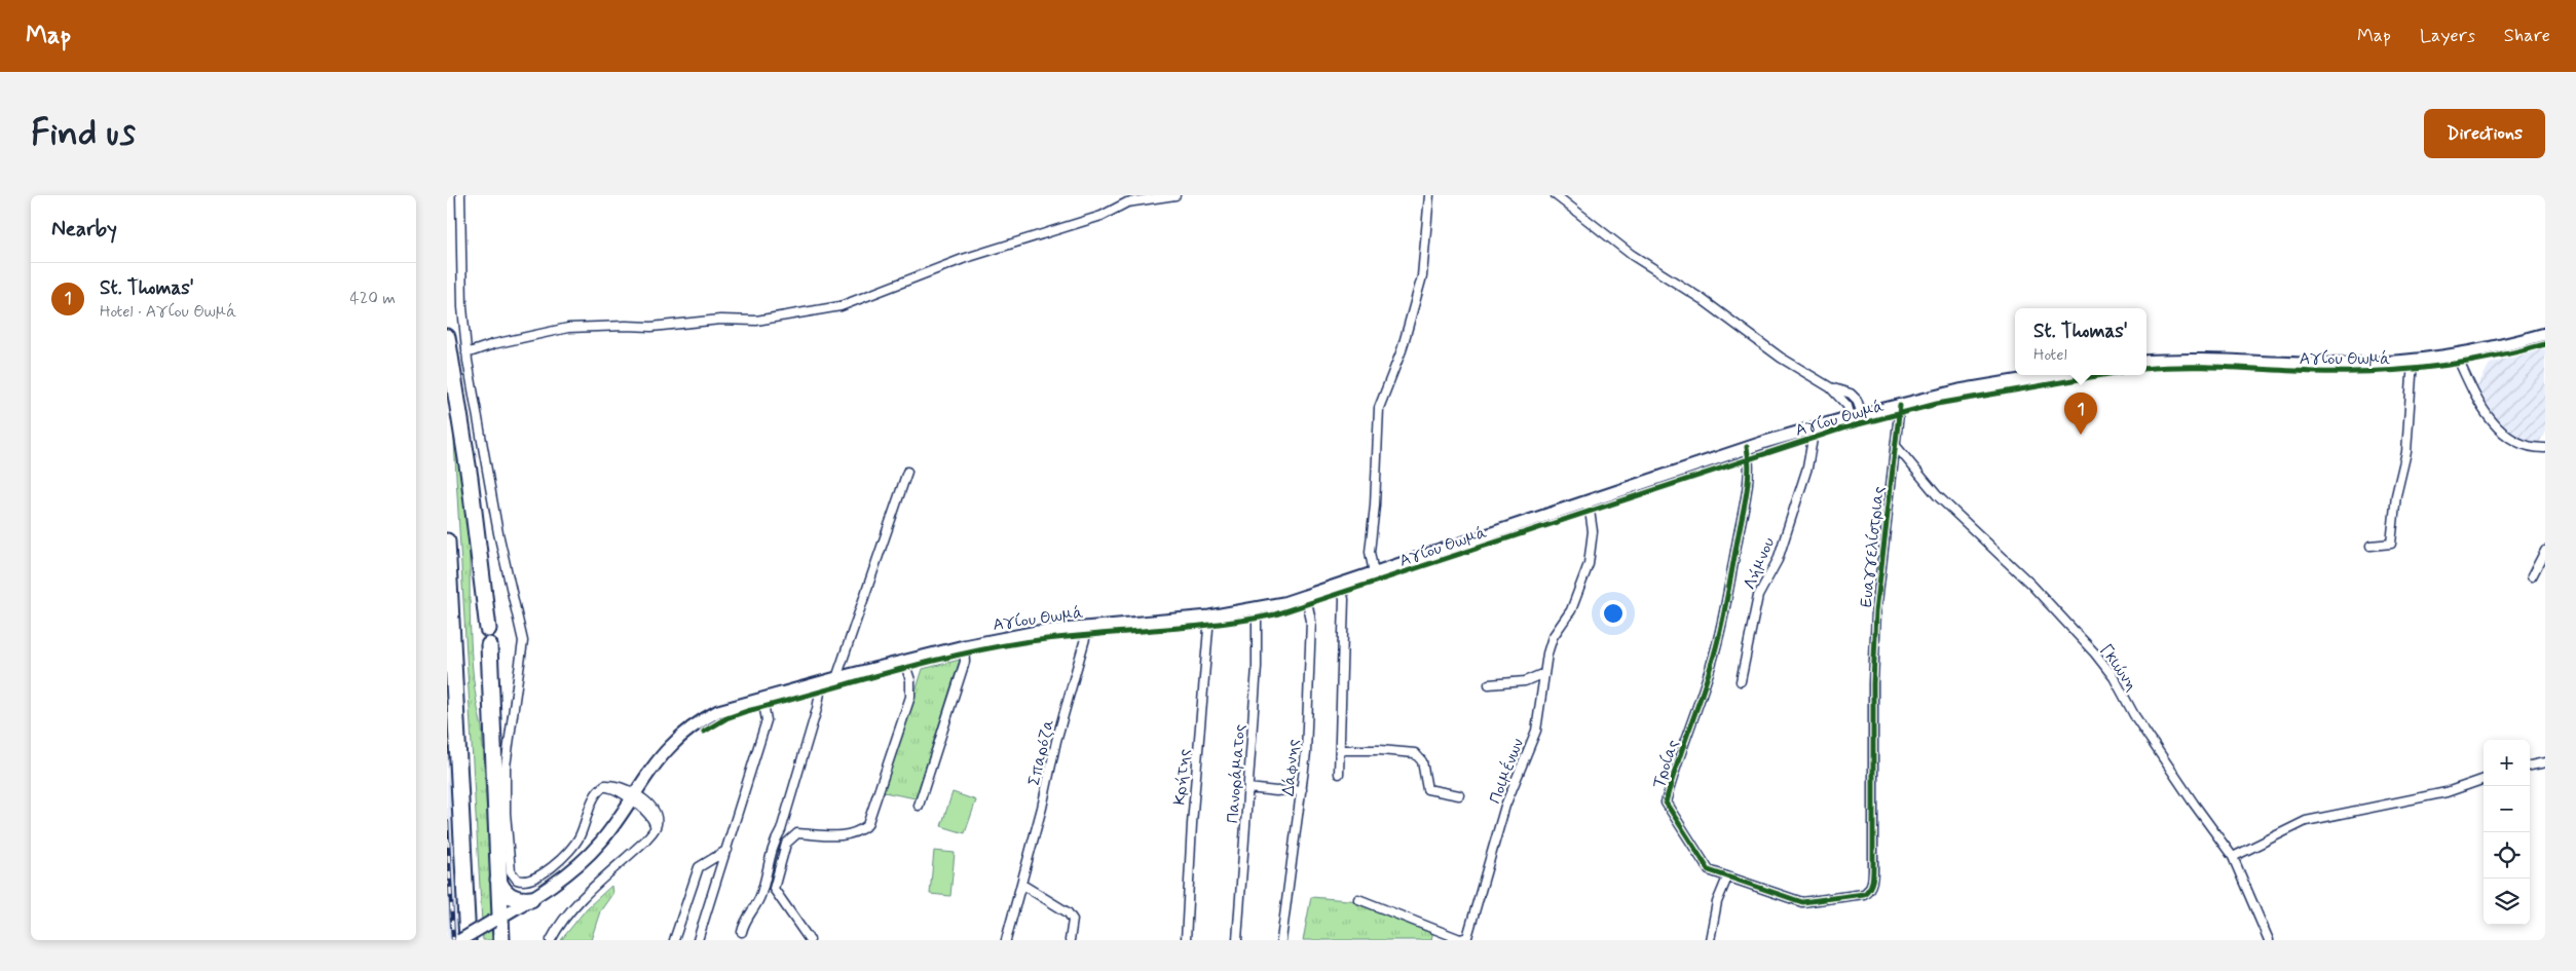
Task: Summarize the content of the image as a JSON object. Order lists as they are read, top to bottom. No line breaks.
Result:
{"streets":{"main road":["Αγίου Θωμά"],"street":["Ευαγγελίστριας","Λήμνου","Γκιώνη","Σπαρόζα","Τροίας","Δάφνης","Ποιμένων","Πανοράματος","Κρήτης"]},"crossings":[["Αγίου Θωμά","Ευαγγελίστριας"],["Αγίου Θωμά","Λήμνου"],["Αγίου Θωμά","Σπαρόζα"],["Αγίου Θωμά","Τροίας"],["Αγίου Θωμά","Δάφνης"],["Αγίου Θωμά","Ποιμένων"],["Αγίου Θωμά","Πανοράματος"],["Αγίου Θωμά","Κρήτης"],["Ευαγγελίστριας","Γκιώνη"],["Ευαγγελίστριας","Τροίας"]],"page":{"header":"Map","nav":["Map","Layers","Share"],"buttons":"Directions","title":"Find us","heading":"Nearby","list":[{"mark":"1","name":"St. Thomas'","note":"Hotel · Αγίου Θωμά","value":"420 m"}],"popup":["St. Thomas'","Hotel"],"pins":"1","map_buttons":["+","−"]}}
